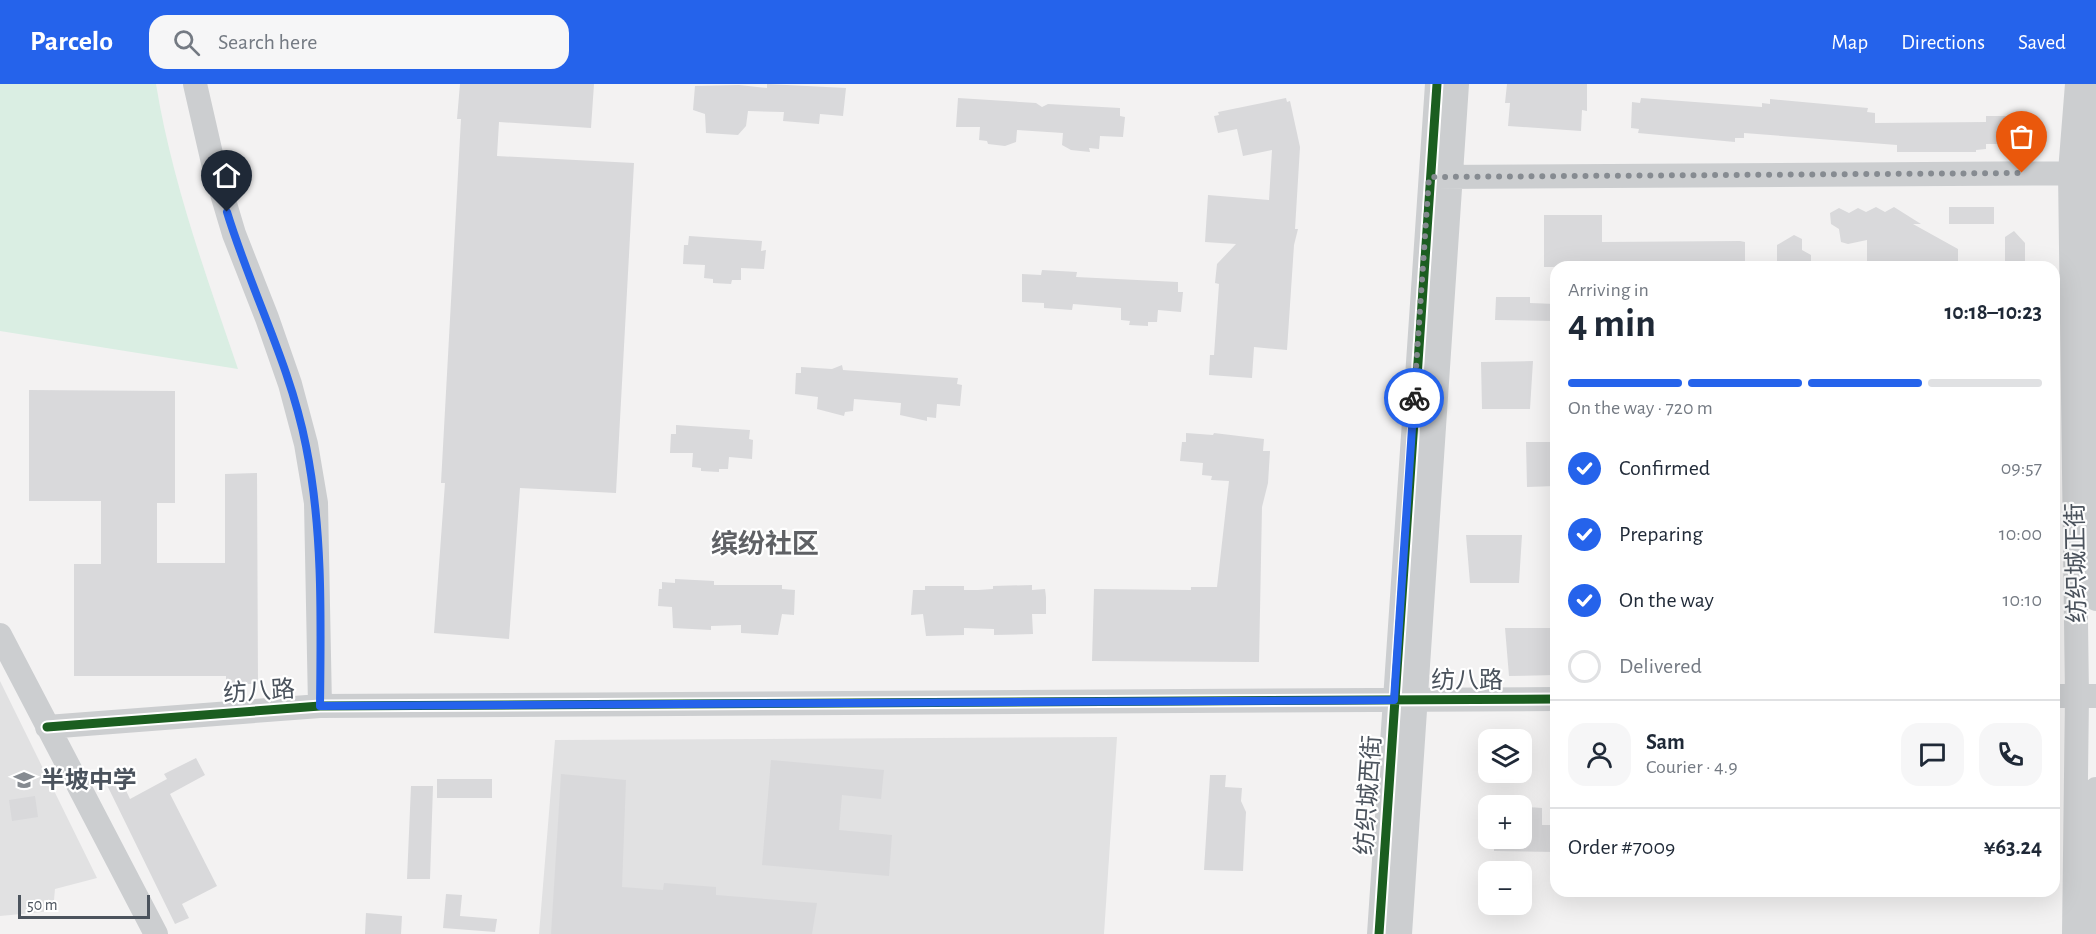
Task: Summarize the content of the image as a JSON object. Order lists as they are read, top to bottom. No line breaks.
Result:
{"streets":{"street":["纺织城正街","纺八路","纺织城西街"]},"crossings":[["纺八路","纺织城西街"]],"districts":["缤纷社区"],"places":{"school or university":["半坡中学"]},"scale_bar":"50 m","page":{"header":"Parcelo","search":"Search here","nav":["Map","Directions","Saved"],"heading":["4 min","Arriving in","10:18–10:23"],"panel":["Sam","Courier · 4.9","Order #7009","¥63.24"],"bar":"On the way · 720 m","list":[["Confirmed","09:57"],["Preparing","10:00"],["On the way","10:10"],"Delivered"],"map_buttons":["+","−"],"scale":"50 m"}}
